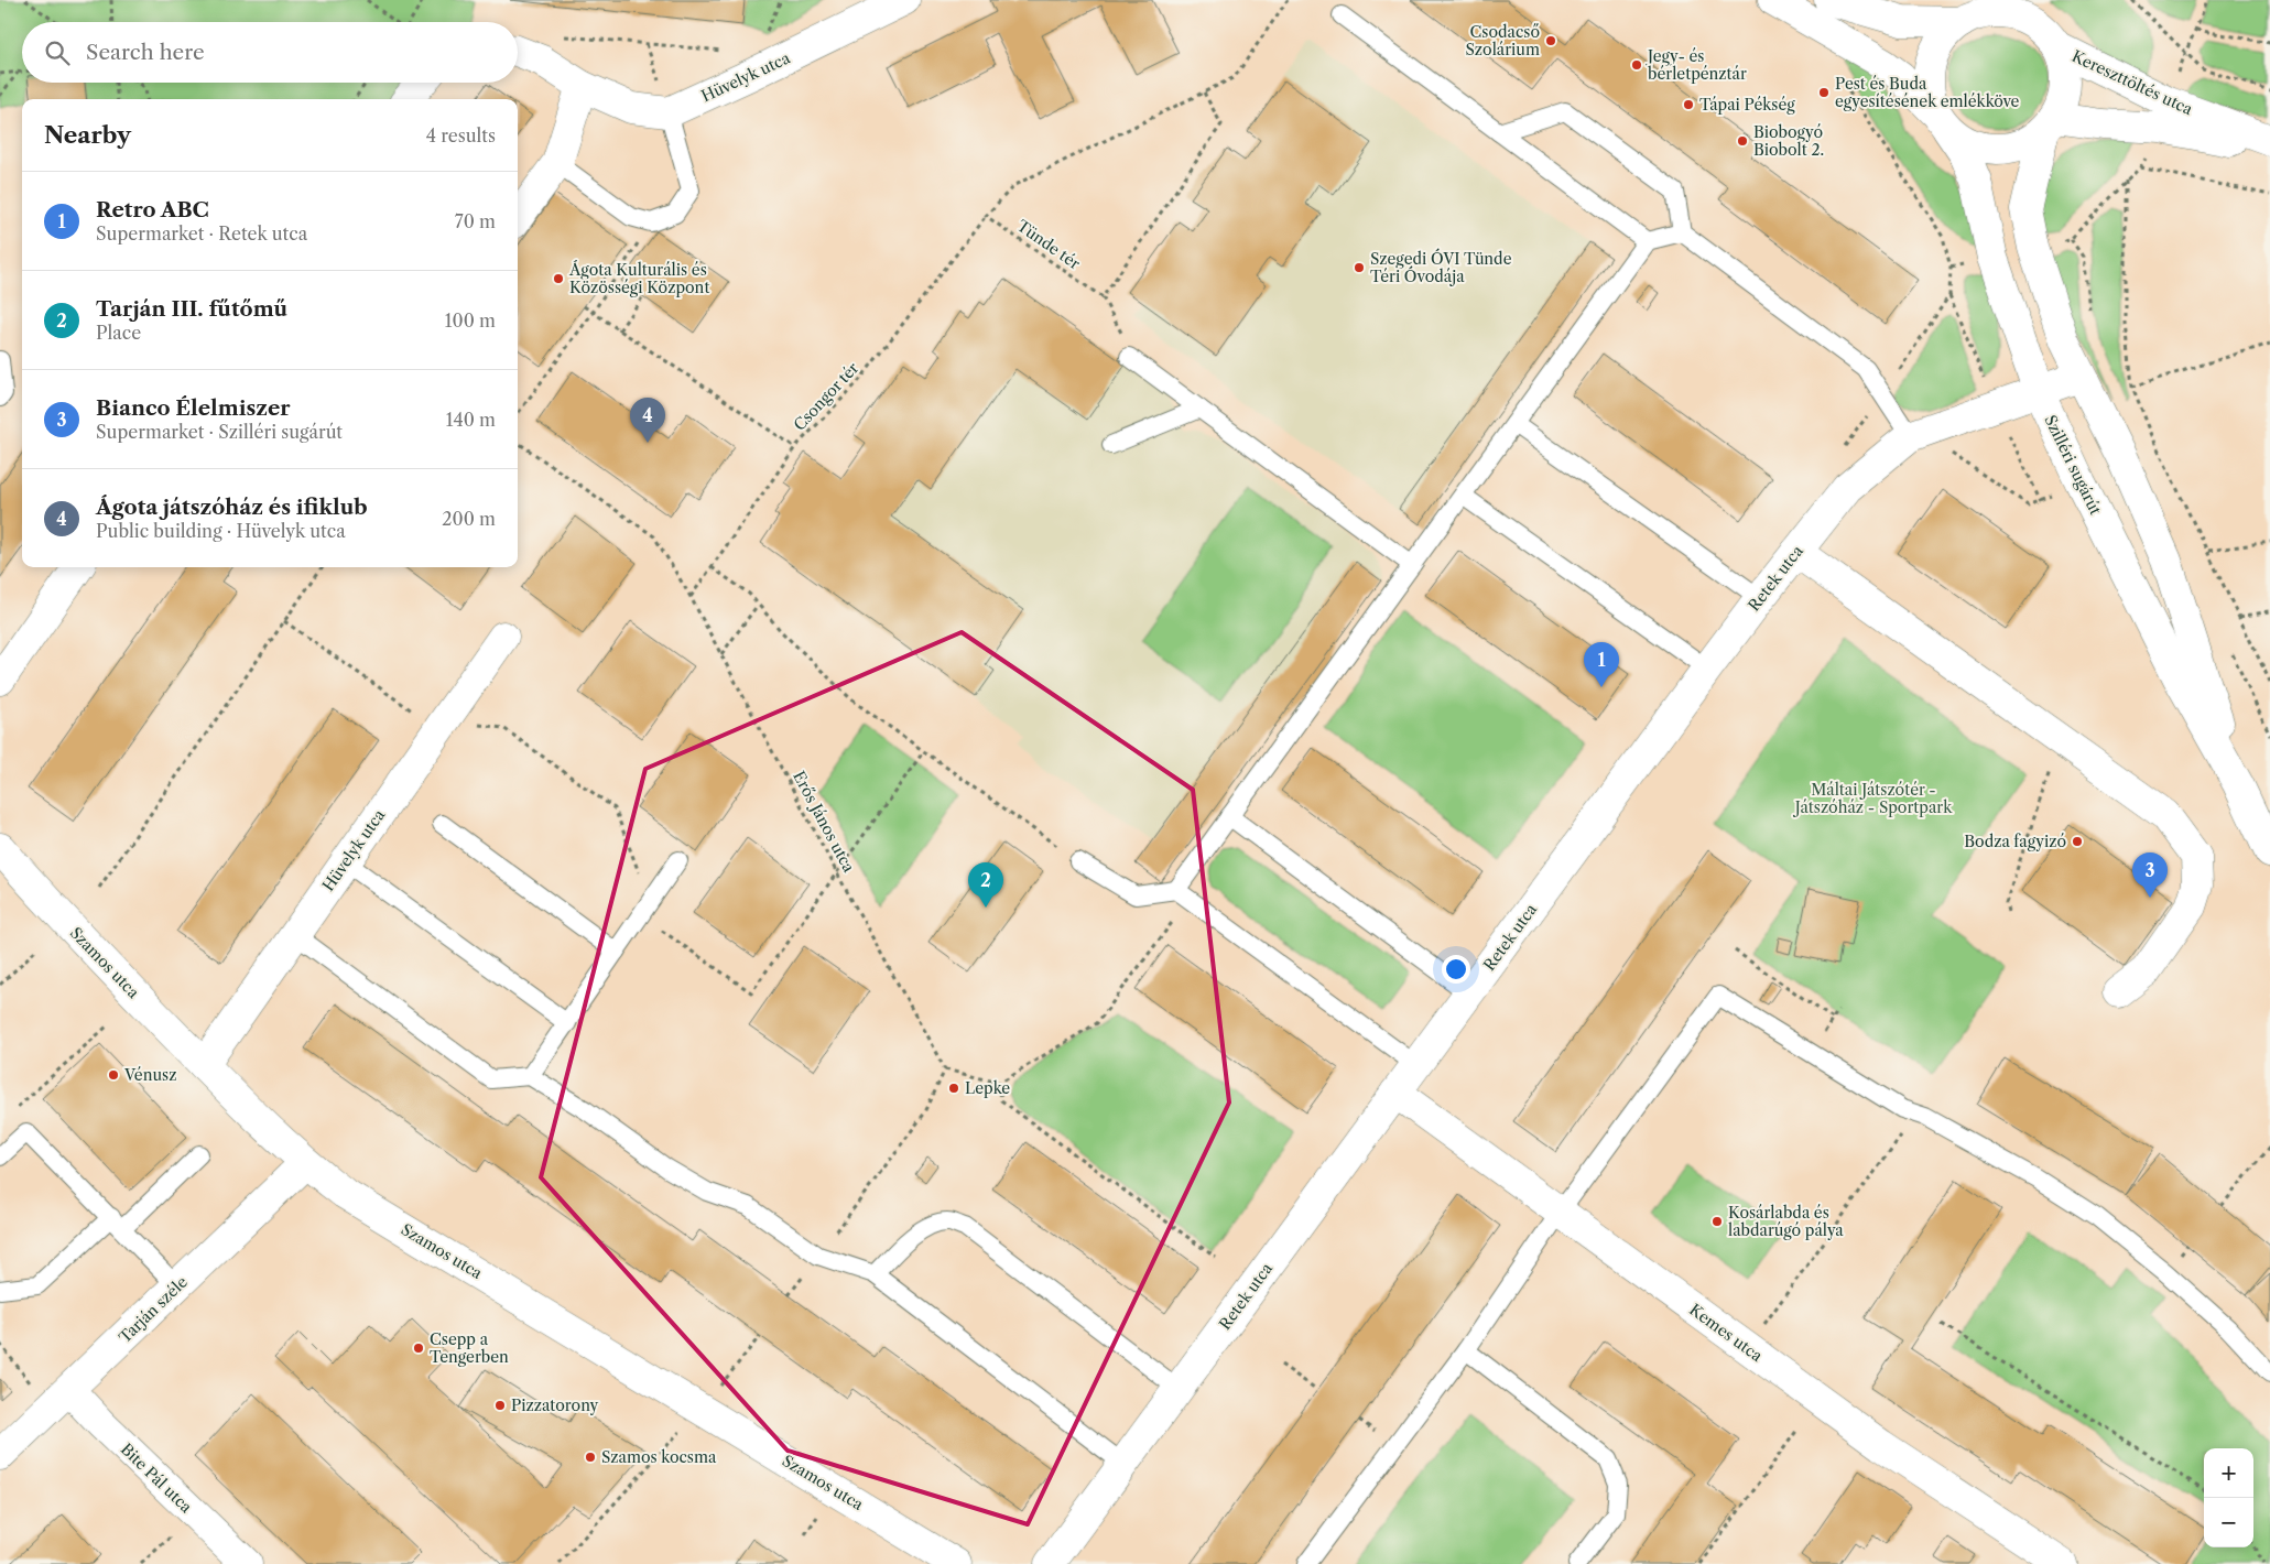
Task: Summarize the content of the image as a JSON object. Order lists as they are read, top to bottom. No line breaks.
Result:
{"streets":{"street":["Hüvelyk utca","Kereszttöltés utca","Szilléri sugárút","Retek utca","Szamos utca","Tarján széle","Kemes utca","Bite Pál utca"],"path":["Tünde tér","Csongor tér","Erős János utca"]},"crossings":[["Hüvelyk utca","Szamos utca"],["Kereszttöltés utca","Szilléri sugárút"],["Tünde tér","Csongor tér"],["Csongor tér","Erős János utca"],["Szilléri sugárút","Retek utca"],["Retek utca","Kemes utca"],["Szamos utca","Tarján széle"],["Tarján széle","Bite Pál utca"]],"parks":["Máltai Játszótér - Játszóház - Sportpark"],"places":["Csodacső Szolárium","Jegy- és bérletpénztár","Pest és Buda egyesítésének emlékköve","Tápai Pékség","Biobogyó Biobolt 2.","Szegedi ÓVI Tünde Téri Óvodája","Ágota Kulturális és Közösségi Központ","Bodza fagyizó","Vénusz","Lepke","Kosárlabda és labdarúgó pálya","Csepp a Tengerben","Pizzatorony","Szamos kocsma"],"page":{"search":"Search here","heading":["Nearby","4 results"],"list":[{"mark":"1","name":"Retro ABC","note":"Supermarket · Retek utca","value":"70 m"},{"mark":"2","name":"Tarján III. fűtőmű","note":"Place","value":"100 m"},{"mark":"3","name":"Bianco Élelmiszer","note":"Supermarket · Szilléri sugárút","value":"140 m"},{"mark":"4","name":"Ágota játszóház és ifiklub","note":"Public building · Hüvelyk utca","value":"200 m"}],"pins":["4","1","3","2"],"map_buttons":["+","−"]}}
